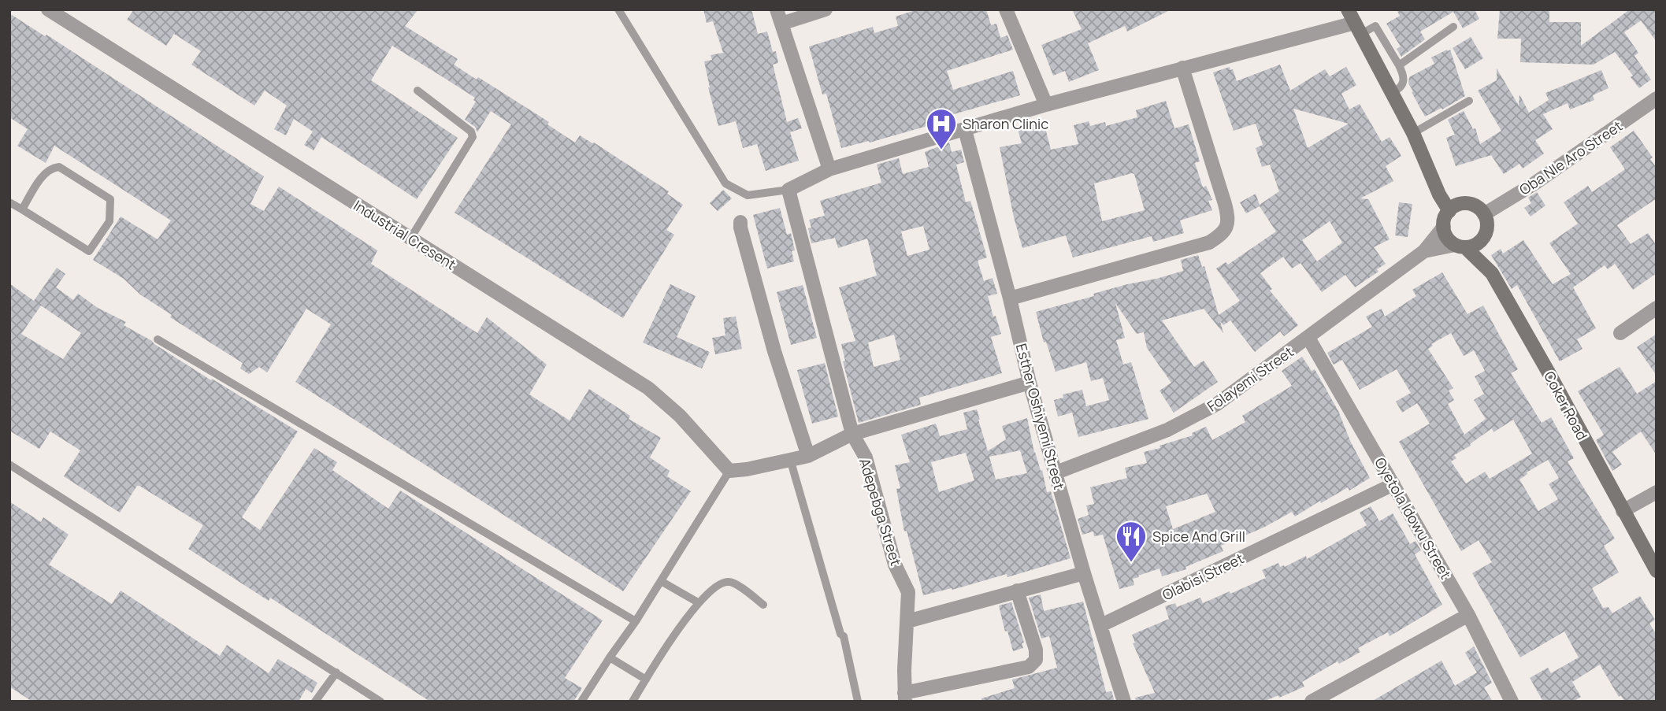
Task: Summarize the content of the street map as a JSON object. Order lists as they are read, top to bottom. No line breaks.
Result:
{"streets":{"main road":["Coker Road"],"street":["Oba Nle Aro Street","Industrial Cresent","Folayemi Street","Esther Oshiyemi Street","Adepebga Street","Oyetola Idowu Street","Olabisi Street"]},"crossings":[["Oba Nle Aro Street","Coker Road"],["Folayemi Street","Esther Oshiyemi Street"],["Folayemi Street","Oyetola Idowu Street"],["Esther Oshiyemi Street","Olabisi Street"],["Oyetola Idowu Street","Olabisi Street"]],"places":{"hospital":["Sharon Clinic"],"restaurant":["Spice And Grill"]}}
